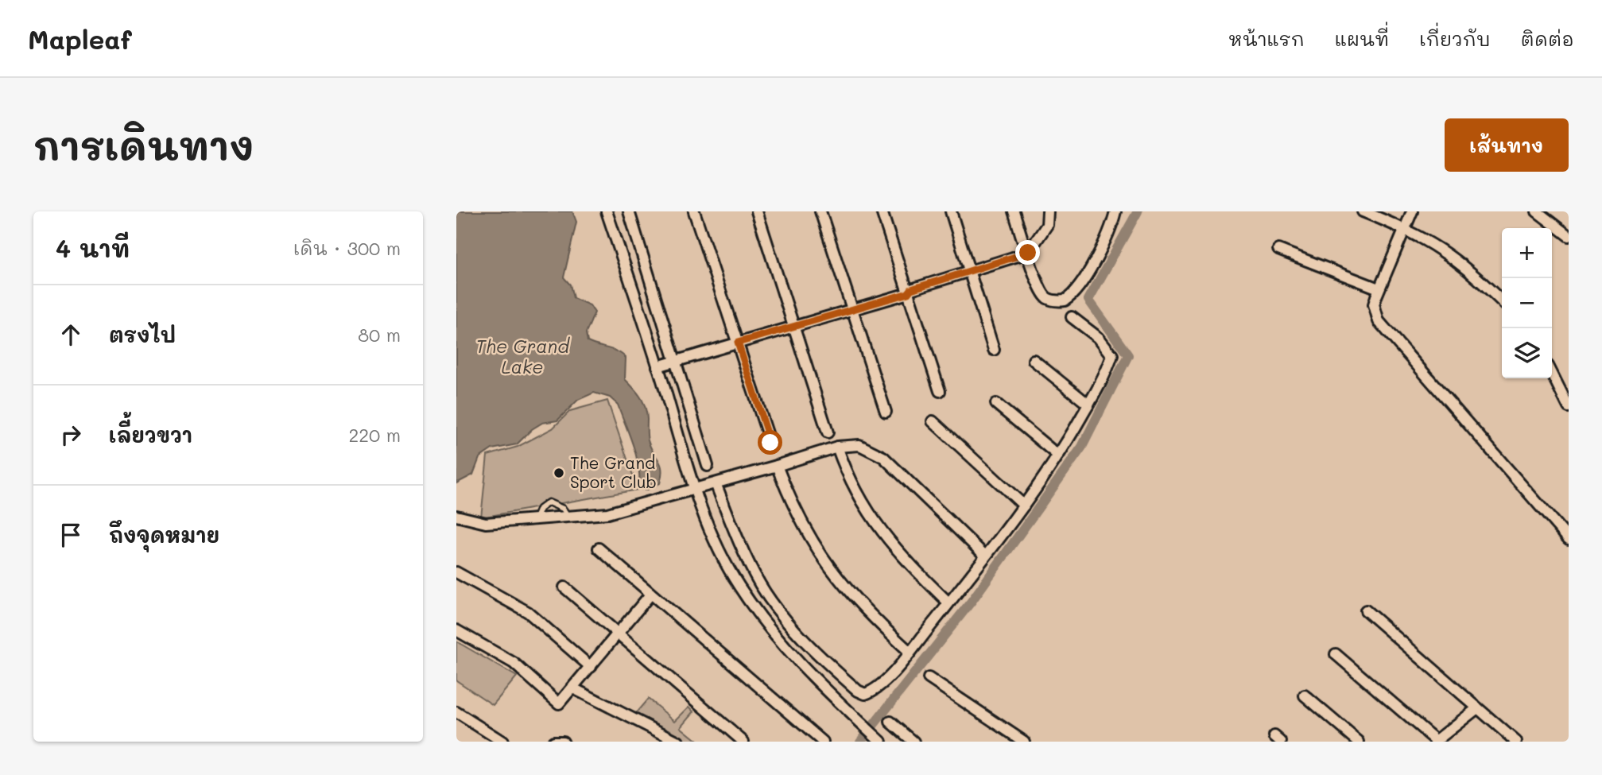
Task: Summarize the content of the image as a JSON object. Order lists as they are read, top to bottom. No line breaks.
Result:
{"water":["The Grand Lake"],"places":["The Grand Sport Club"],"page":{"header":"Mapleaf","nav":["หน้าแรก","แผนที่","เกี่ยวกับ","ติดต่อ"],"buttons":"เส้นทาง","title":"การเดินทาง","heading":["4 นาที","เดิน · 300 m"],"map_buttons":["+","−"],"list":[["ตรงไป","80 m"],["เลี้ยวขวา","220 m"],"ถึงจุดหมาย"]}}
